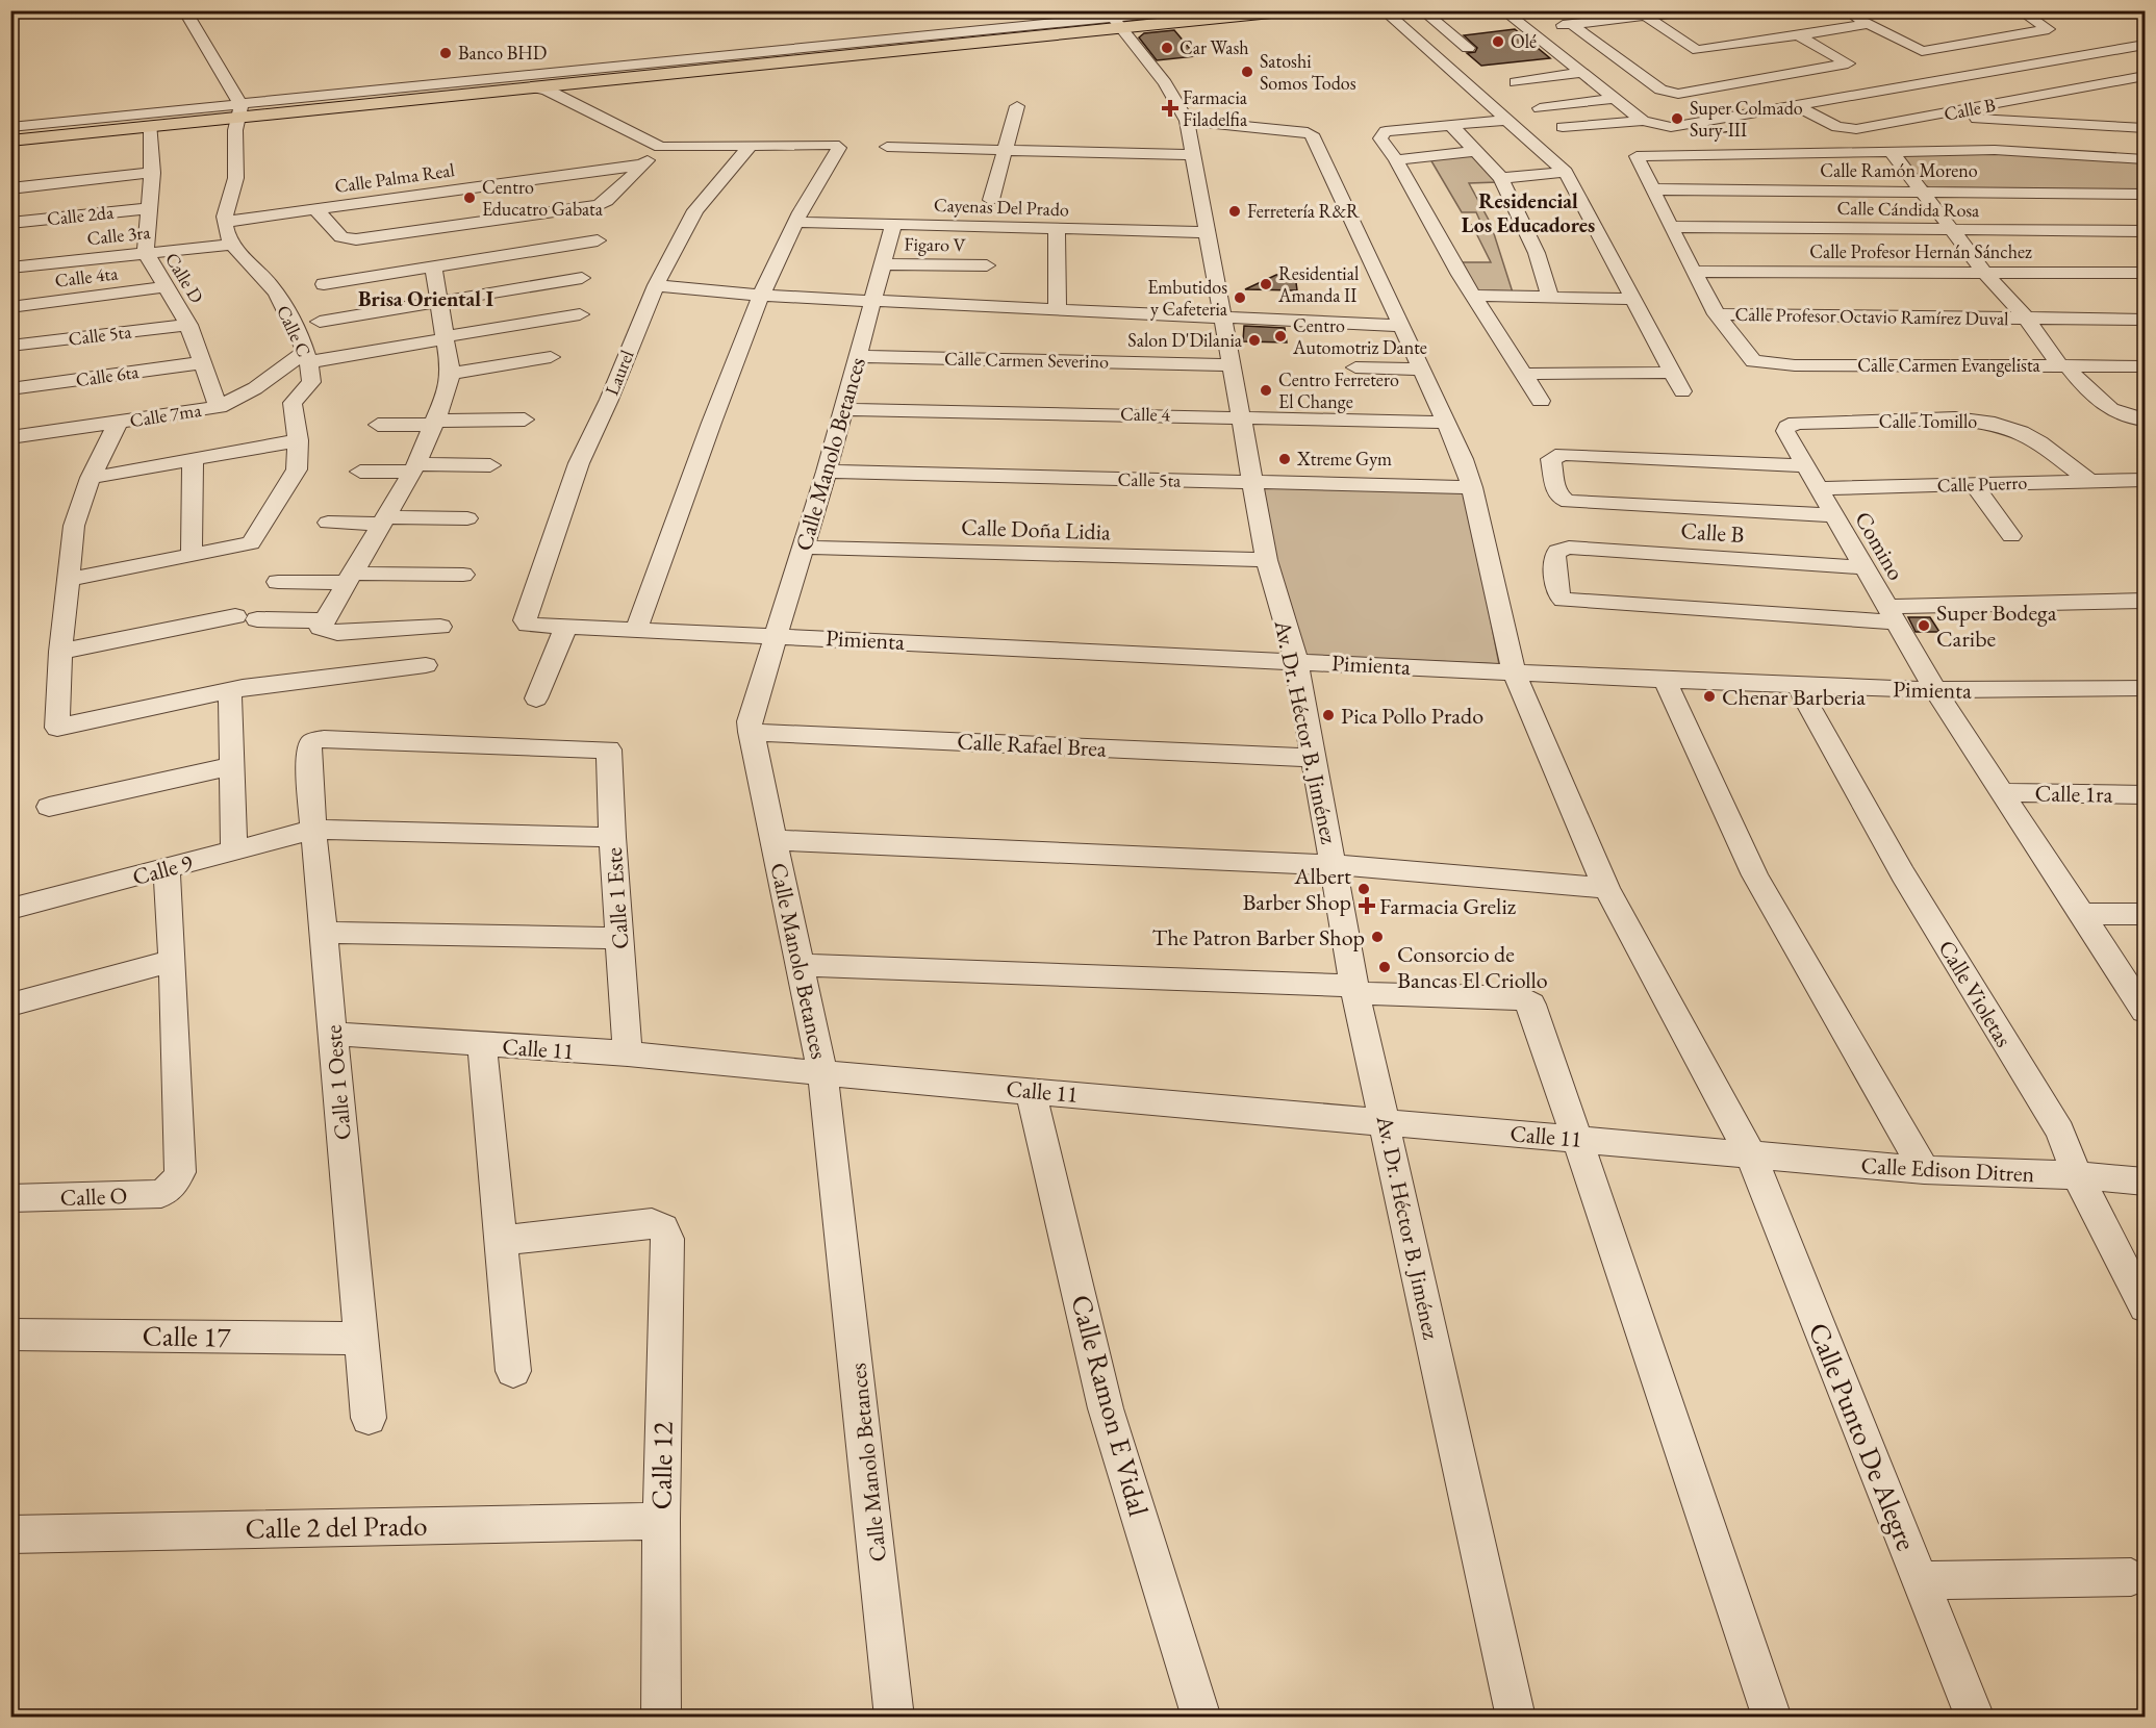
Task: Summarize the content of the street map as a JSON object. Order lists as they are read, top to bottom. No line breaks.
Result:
{"streets":{"street":["Calle B","Calle Ramón Moreno","Calle Palma Real","Cayenas Del Prado","Calle Cándida Rosa","Calle 2da","Calle 3ra","Figaro V","Calle Profesor Hernán Sánchez","Calle 4ta","Calle D","Calle Profesor Octavio Ramírez Duval","Calle C","Calle 5ta","Calle Carmen Severino","Calle Carmen Evangelista","Laurel","Calle 6ta","Calle 4","Calle 7ma","Calle Tomillo","Calle Manolo Betances","Calle Puerro","Calle Doña Lidia","Comino","Pimienta","Av. Dr. Héctor B. Jiménez","Calle Rafael Brea","Calle 1ra","Calle 9","Calle 1 Este","Calle Violetas","Calle 11","Calle 1 Oeste","Calle Edison Ditren","Calle O","Calle 17","Calle Ramon E Vidal","Calle Punto De Alegre","Calle 12","Calle 2 del Prado"]},"crossings":[["Calle B","Comino"],["Calle Ramón Moreno","Calle Profesor Octavio Ramírez Duval"],["Calle Palma Real","Calle C"],["Cayenas Del Prado","Calle Manolo Betances"],["Cayenas Del Prado","Av. Dr. Héctor B. Jiménez"],["Calle Cándida Rosa","Calle Profesor Octavio Ramírez Duval"],["Calle 2da","Calle D"],["Calle 3ra","Calle D"],["Calle 3ra","Calle C"],["Figaro V","Calle Manolo Betances"],["Calle Profesor Hernán Sánchez","Calle Profesor Octavio Ramírez Duval"],["Calle 4ta","Calle D"],["Calle D","Calle 5ta"],["Calle D","Calle 6ta"],["Calle D","Calle 7ma"],["Calle Profesor Octavio Ramírez Duval","Calle Carmen Evangelista"],["Calle C","Calle 7ma"],["Calle 5ta","Calle Manolo Betances"],["Calle 5ta","Av. Dr. Héctor B. Jiménez"],["Calle 5ta","Calle Punto De Alegre"],["Calle Carmen Severino","Calle Manolo Betances"],["Calle Carmen Severino","Av. Dr. Héctor B. Jiménez"],["Laurel","Pimienta"],["Calle 4","Calle Manolo Betances"],["Calle 4","Av. Dr. Héctor B. Jiménez"],["Calle 4","Calle Punto De Alegre"],["Calle Tomillo","Calle Puerro"],["Calle Tomillo","Comino"],["Calle Manolo Betances","Calle Doña Lidia"],["Calle Manolo Betances","Pimienta"],["Calle Manolo Betances","Calle Rafael Brea"],["Calle Manolo Betances","Calle 11"],["Calle Puerro","Comino"],["Calle Doña Lidia","Av. Dr. Héctor B. Jiménez"],["Comino","Pimienta"],["Comino","Calle 1ra"],["Pimienta","Av. Dr. Héctor B. Jiménez"],["Pimienta","Calle Violetas"],["Pimienta","Calle Punto De Alegre"],["Av. Dr. Héctor B. Jiménez","Calle Rafael Brea"],["Av. Dr. Héctor B. Jiménez","Calle 11"],["Av. Dr. Héctor B. Jiménez","Calle Punto De Alegre"],["Calle 9","Calle 1 Este"],["Calle 9","Calle 1 Oeste"],["Calle 1 Este","Calle 11"],["Calle 1 Este","Calle 1 Oeste"],["Calle Violetas","Calle Edison Ditren"],["Calle 11","Calle 1 Oeste"],["Calle 11","Calle Edison Ditren"],["Calle 11","Calle Ramon E Vidal"],["Calle 11","Calle Punto De Alegre"],["Calle 1 Oeste","Calle 17"],["Calle Edison Ditren","Calle Punto De Alegre"],["Calle 12","Calle 2 del Prado"]],"districts":["Residencial Los Educadores","Brisa Oriental I"],"places":{"other":["Olé","Car Wash","Banco BHD","Satoshi Somos Todos","Super Colmado Sury-III","Centro Educatro Gabata","Ferretería R&R","Residential Amanda II","Embutidos y Cafeteria","Centro Automotriz Dante","Salon D'Dilania","Centro Ferretero El Change","Xtreme Gym","Super Bodega Caribe","Chenar Barberia","Pica Pollo Prado","Albert Barber Shop","The Patron Barber Shop","Consorcio de Bancas El Criollo"],"health":["Farmacia Filadelfia","Farmacia Greliz"]}}
